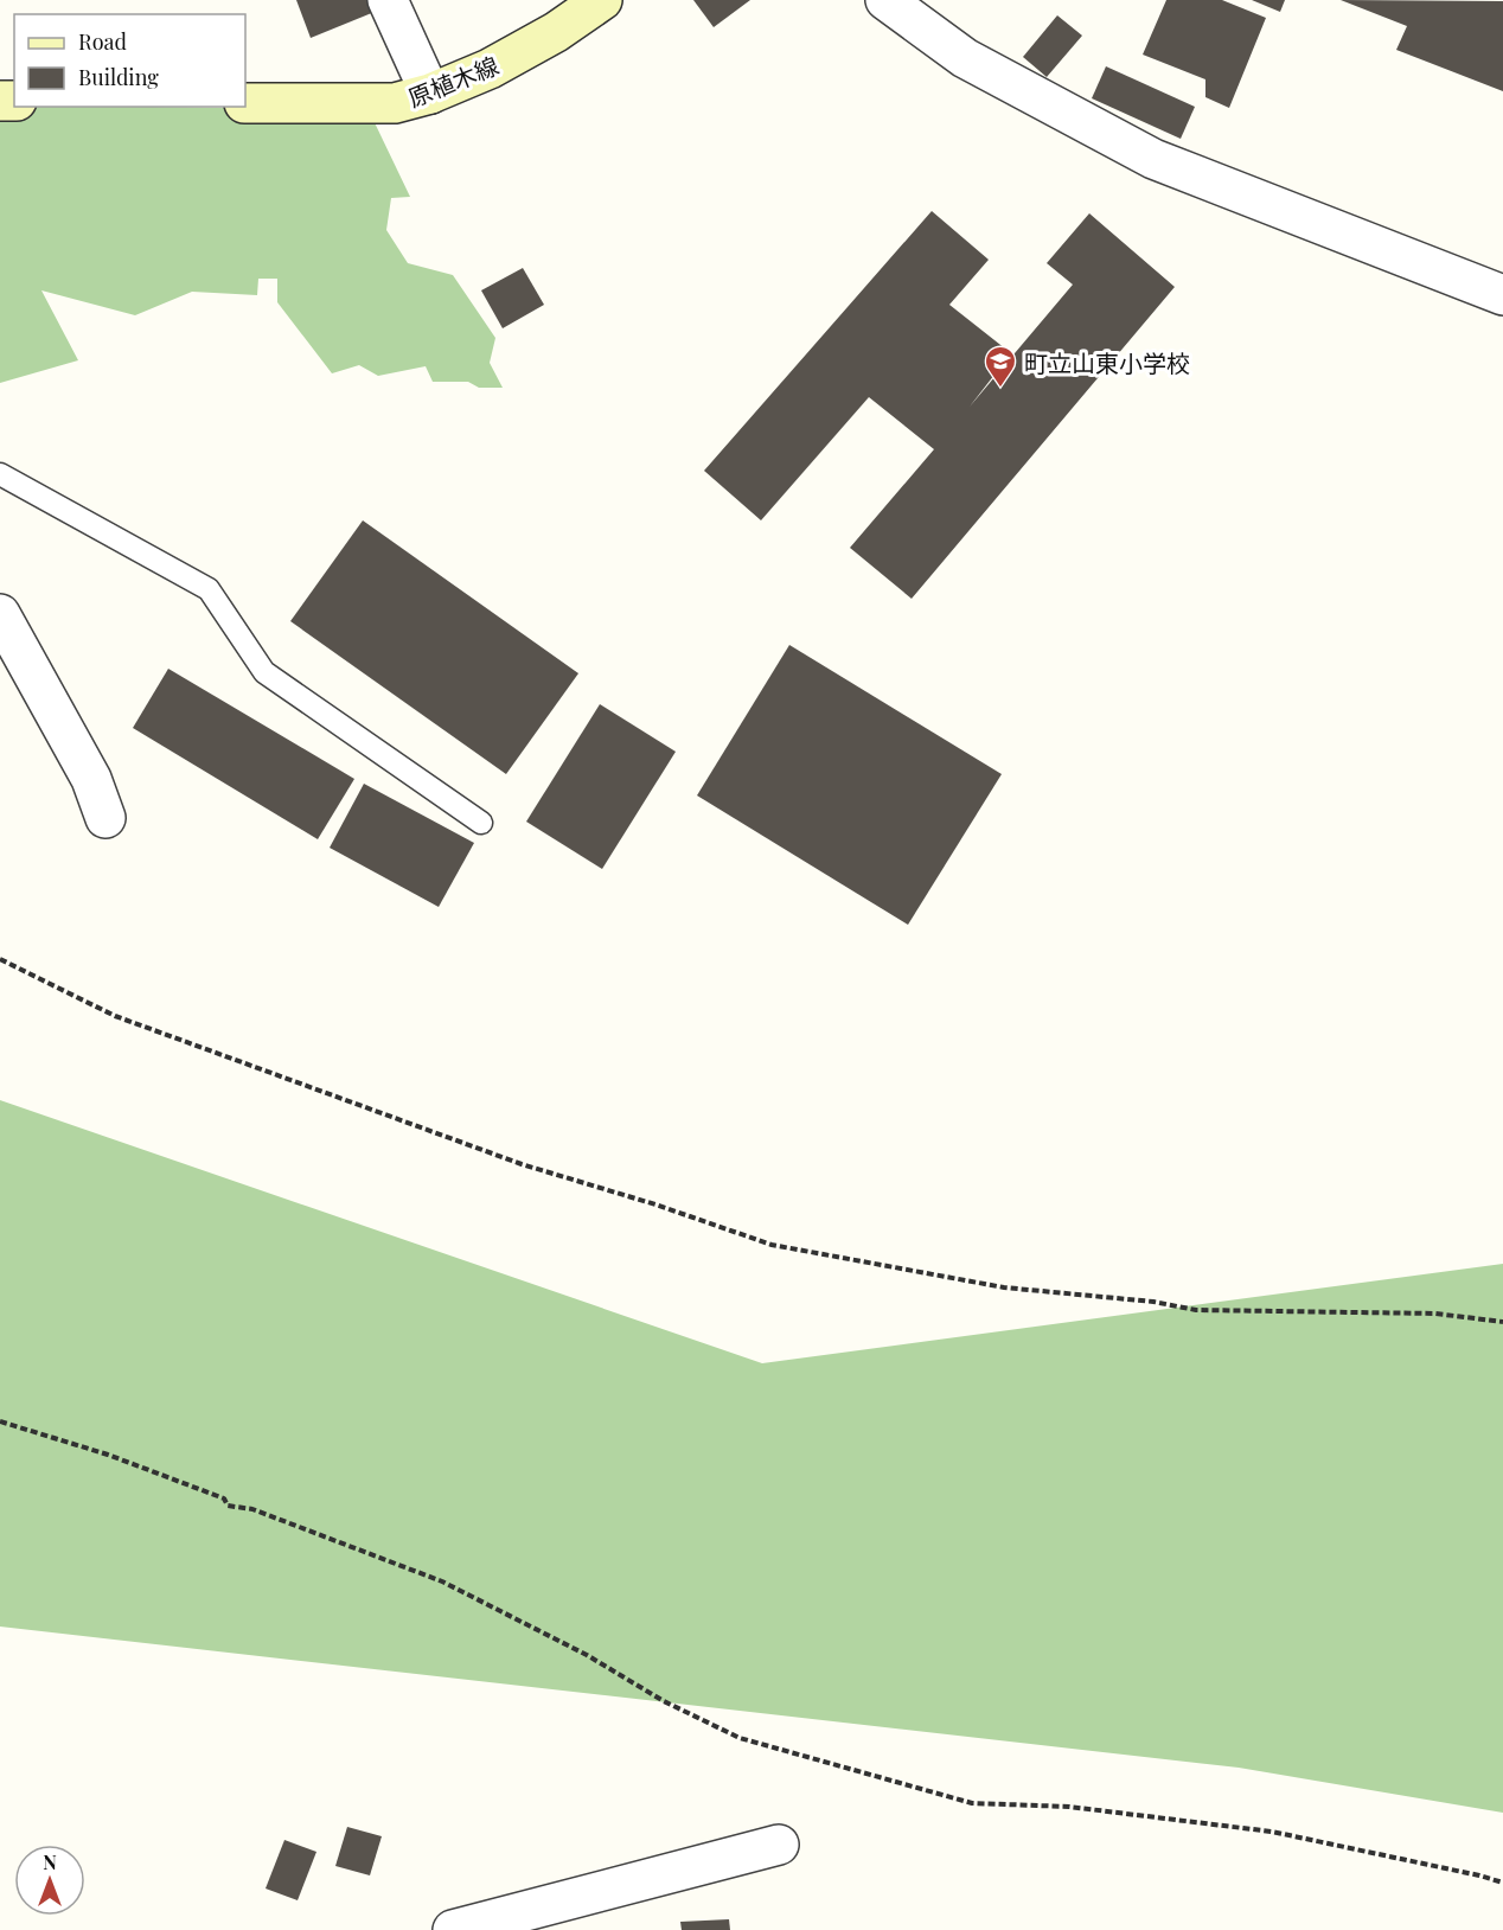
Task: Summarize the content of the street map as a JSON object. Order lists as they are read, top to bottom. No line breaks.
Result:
{"streets":{"main road":["原植木線"]},"places":{"school or university":["町立山東小学校"]},"legend":["Road","Building"],"north":"top"}
